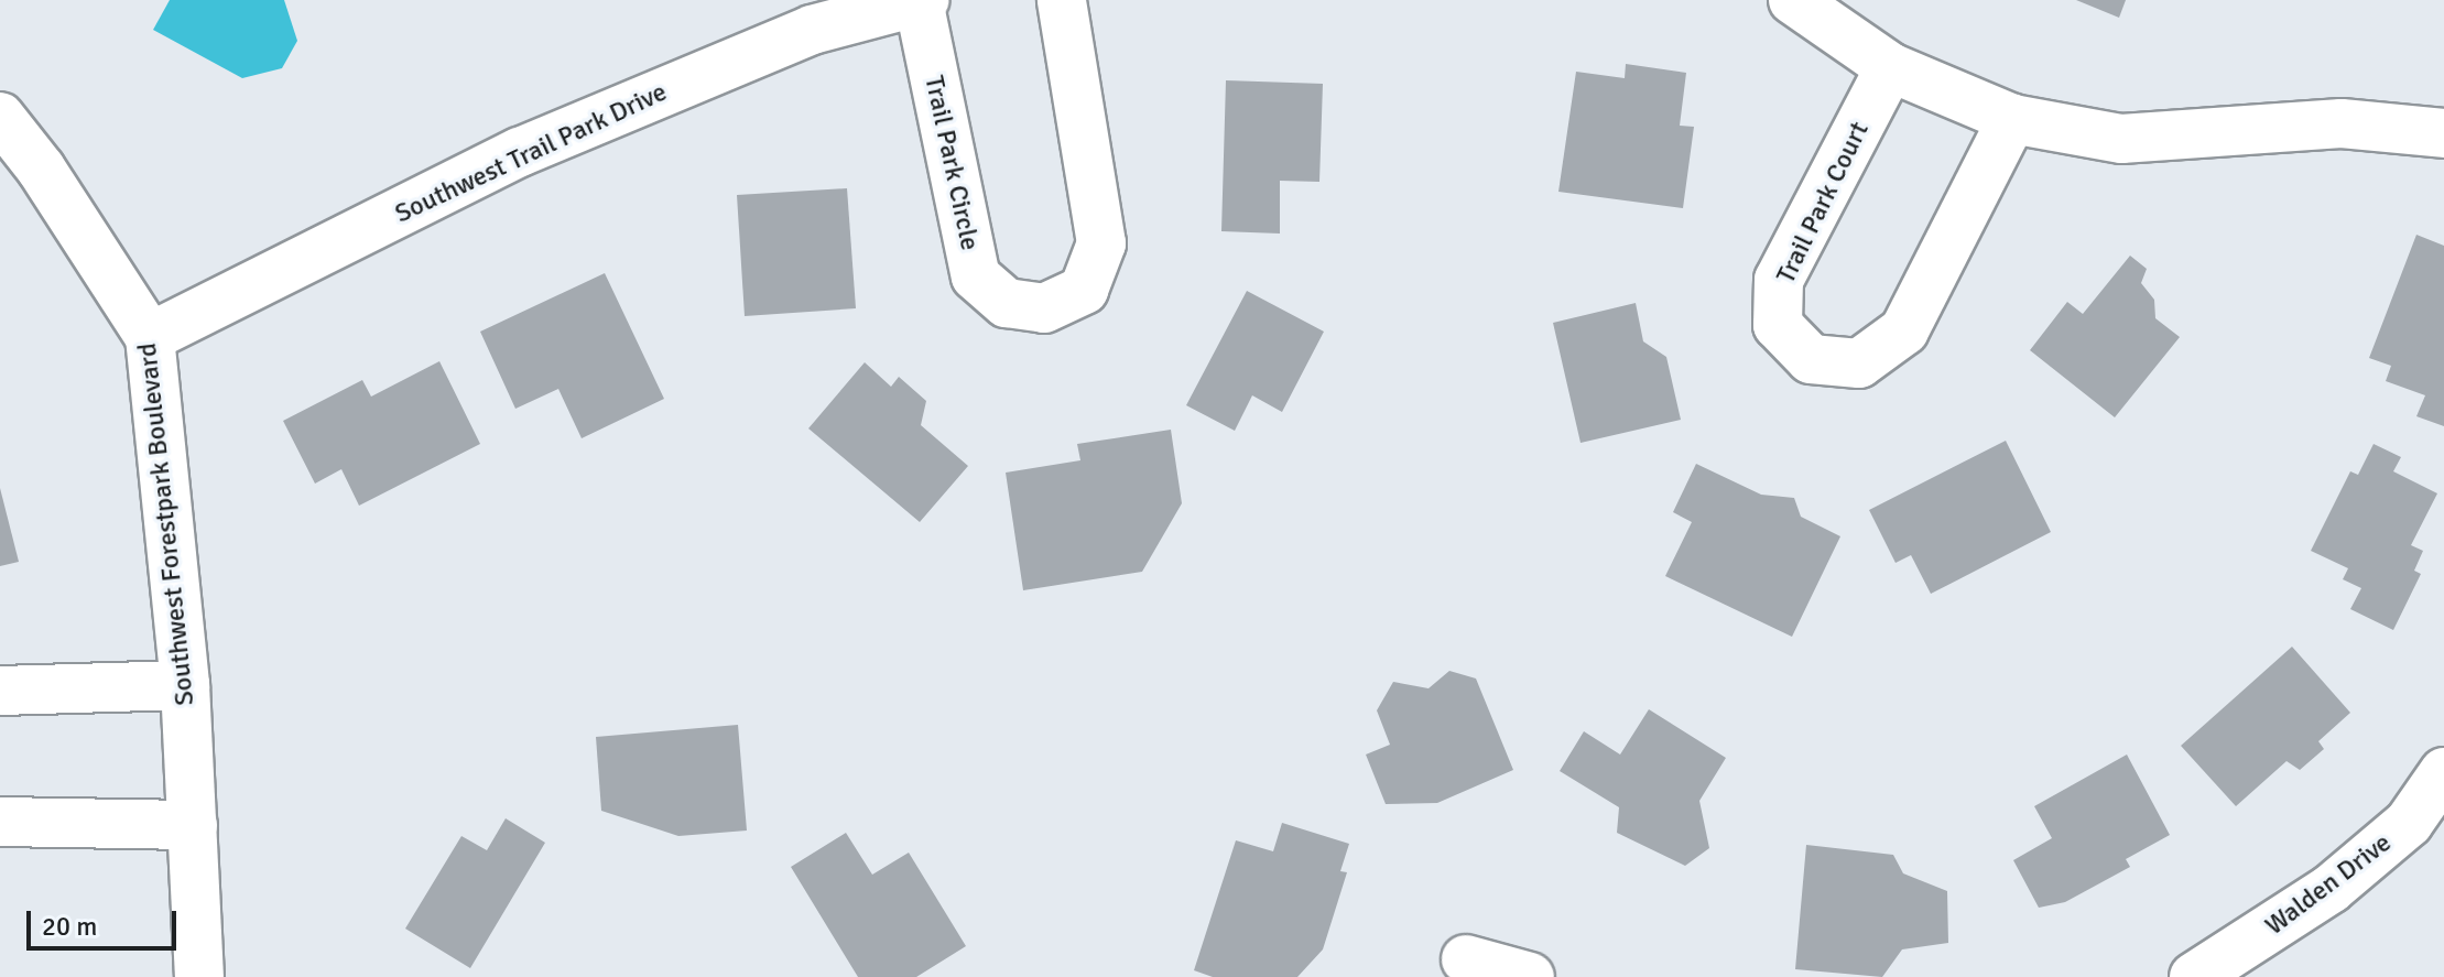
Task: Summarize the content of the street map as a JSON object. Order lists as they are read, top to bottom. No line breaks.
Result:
{"streets":{"street":["Southwest Trail Park Drive","Trail Park Circle","Trail Park Court","Southwest Forestpark Boulevard","Walden Drive"]},"crossings":[["Southwest Trail Park Drive","Trail Park Circle"],["Southwest Trail Park Drive","Southwest Forestpark Boulevard"]],"scale_bar":"20 m"}
